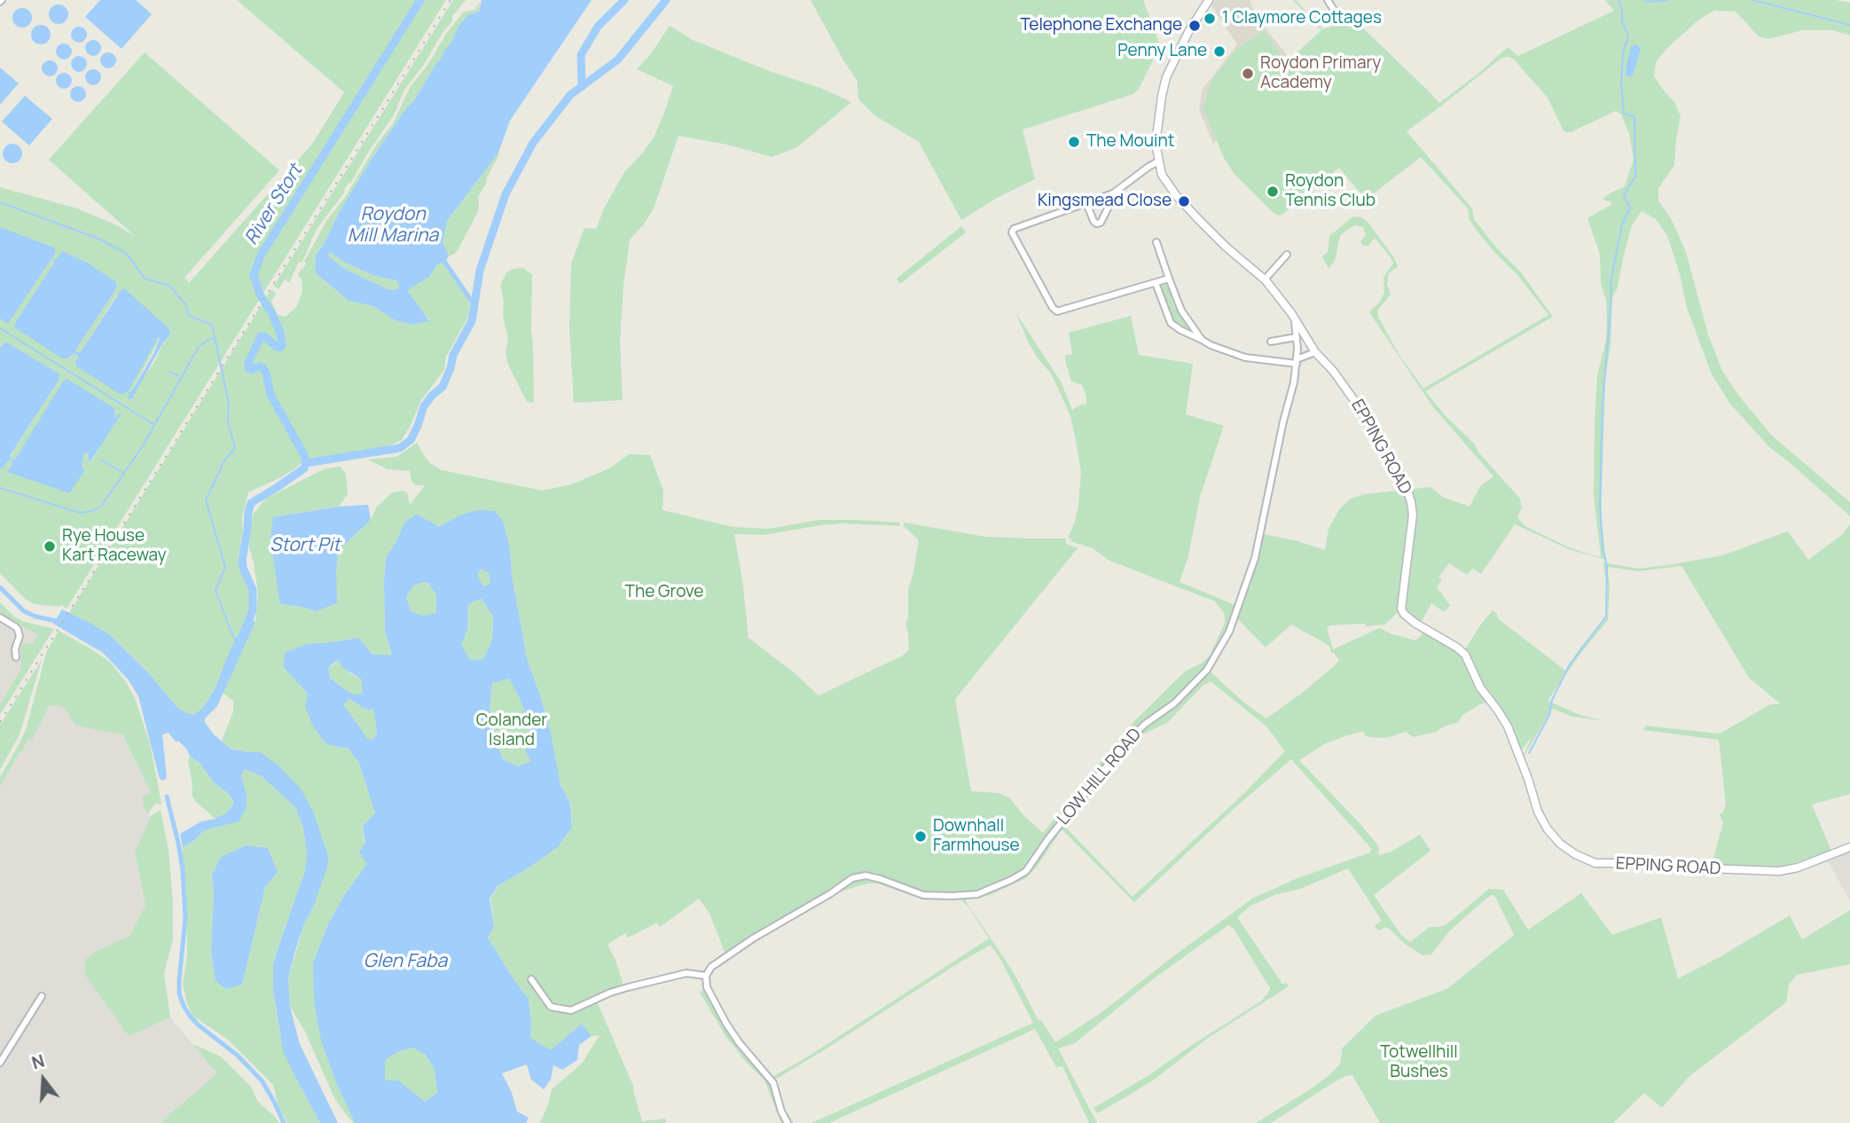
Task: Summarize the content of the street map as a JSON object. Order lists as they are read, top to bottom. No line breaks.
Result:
{"streets":{"main road":["EPPING ROAD"],"street":["LOW HILL ROAD"]},"crossings":[["EPPING ROAD","LOW HILL ROAD"]],"water":["River Stort","Roydon Mill Marina","Stort Pit","Glen Faba"],"parks":["The Grove","Colander Island","Totwellhill Bushes"],"places":["1 Claymore Cottages","Telephone Exchange","Penny Lane","Roydon Primary Academy","The Mouint","Roydon Tennis Club","Kingsmead Close","Rye House Kart Raceway","Downhall Farmhouse"],"north":"top"}
